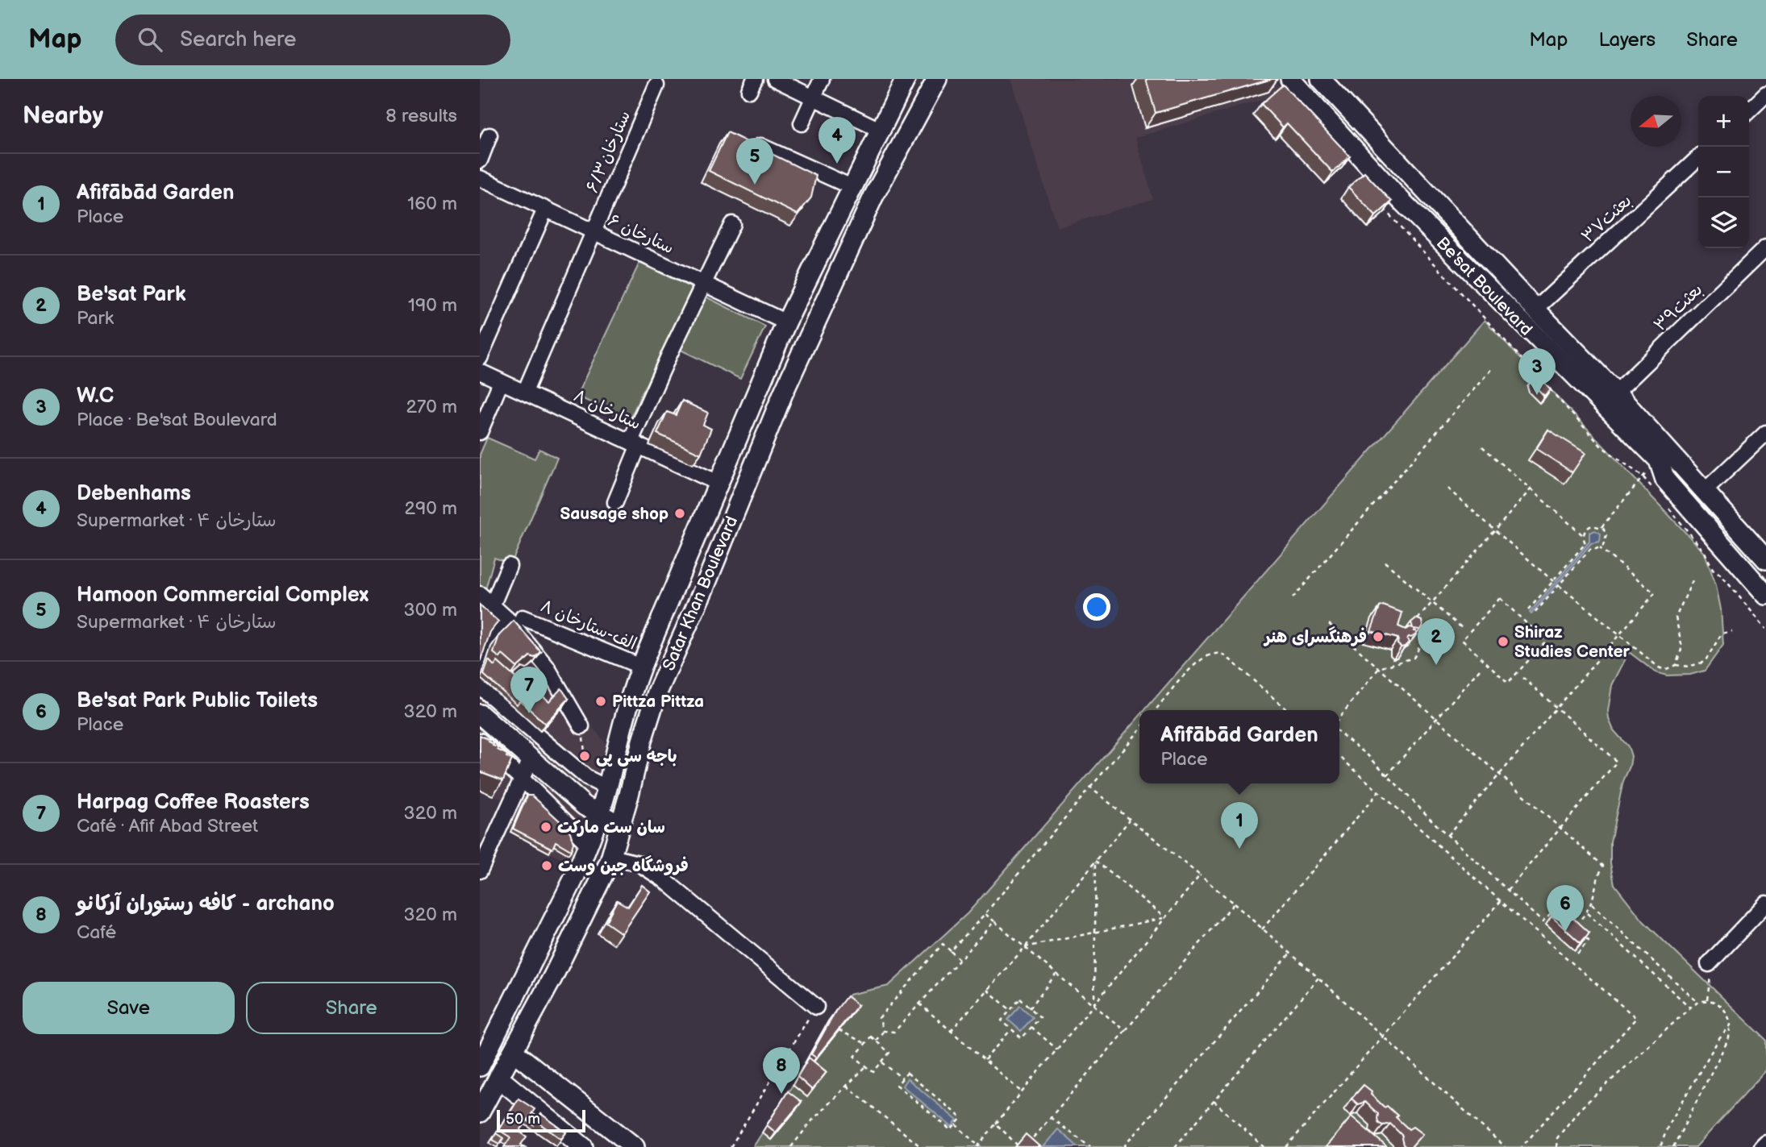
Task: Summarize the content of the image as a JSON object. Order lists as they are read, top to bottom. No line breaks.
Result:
{"streets":{"main road":["Be'sat Boulevard","Satar Khan Boulevard"],"street":["ستارخان۶/۳","بعثت۳۷","ستارخان ۶","بعثت۳۹","ستارخان ۸","۸ الف-ستارخان"]},"crossings":[["ستارخان۶/۳","ستارخان ۶"],["ستارخان۶/۳","ستارخان ۸"],["بعثت۳۷","Be'sat Boulevard"],["ستارخان ۶","Satar Khan Boulevard"],["Be'sat Boulevard","بعثت۳۹"],["ستارخان ۸","Satar Khan Boulevard"],["Satar Khan Boulevard","۸ الف-ستارخان"]],"places":["Sausage shop","فرهنگسرای هنر","Shiraz Studies Center","Pittza Pittza","باجه سی پی","سان ست مارکت","فروشگاه جین وست"],"scale_bar":"50 m","north":"left","page":{"header":"Map","search":"Search here","nav":["Map","Layers","Share"],"heading":["Nearby","8 results"],"map_buttons":["+","−"],"pins":["4","5","3","2","7","1","6","8"],"list":[{"mark":"1","name":"Afifābād Garden","note":"Place","value":"160 m"},{"mark":"2","name":"Be'sat Park","note":"Park","value":"190 m"},{"mark":"3","name":"W.C","note":"Place · Be'sat Boulevard","value":"270 m"},{"mark":"4","name":"Debenhams","note":"Supermarket · ۴ ستارخان","value":"290 m"},{"mark":"5","name":"Hamoon Commercial Complex","note":"Supermarket · ۴ ستارخان","value":"300 m"},{"mark":"6","name":"Be'sat Park Public Toilets","note":"Place","value":"320 m"},{"mark":"7","name":"Harpag Coffee Roasters","note":"Café · Afif Abad Street","value":"320 m"},{"mark":"8","name":"کافه رستوران آرکانو - archano","note":"Café","value":"320 m"}],"popup":["Afifābād Garden","Place"],"buttons":["Save","Share"],"scale":"50 m"}}
